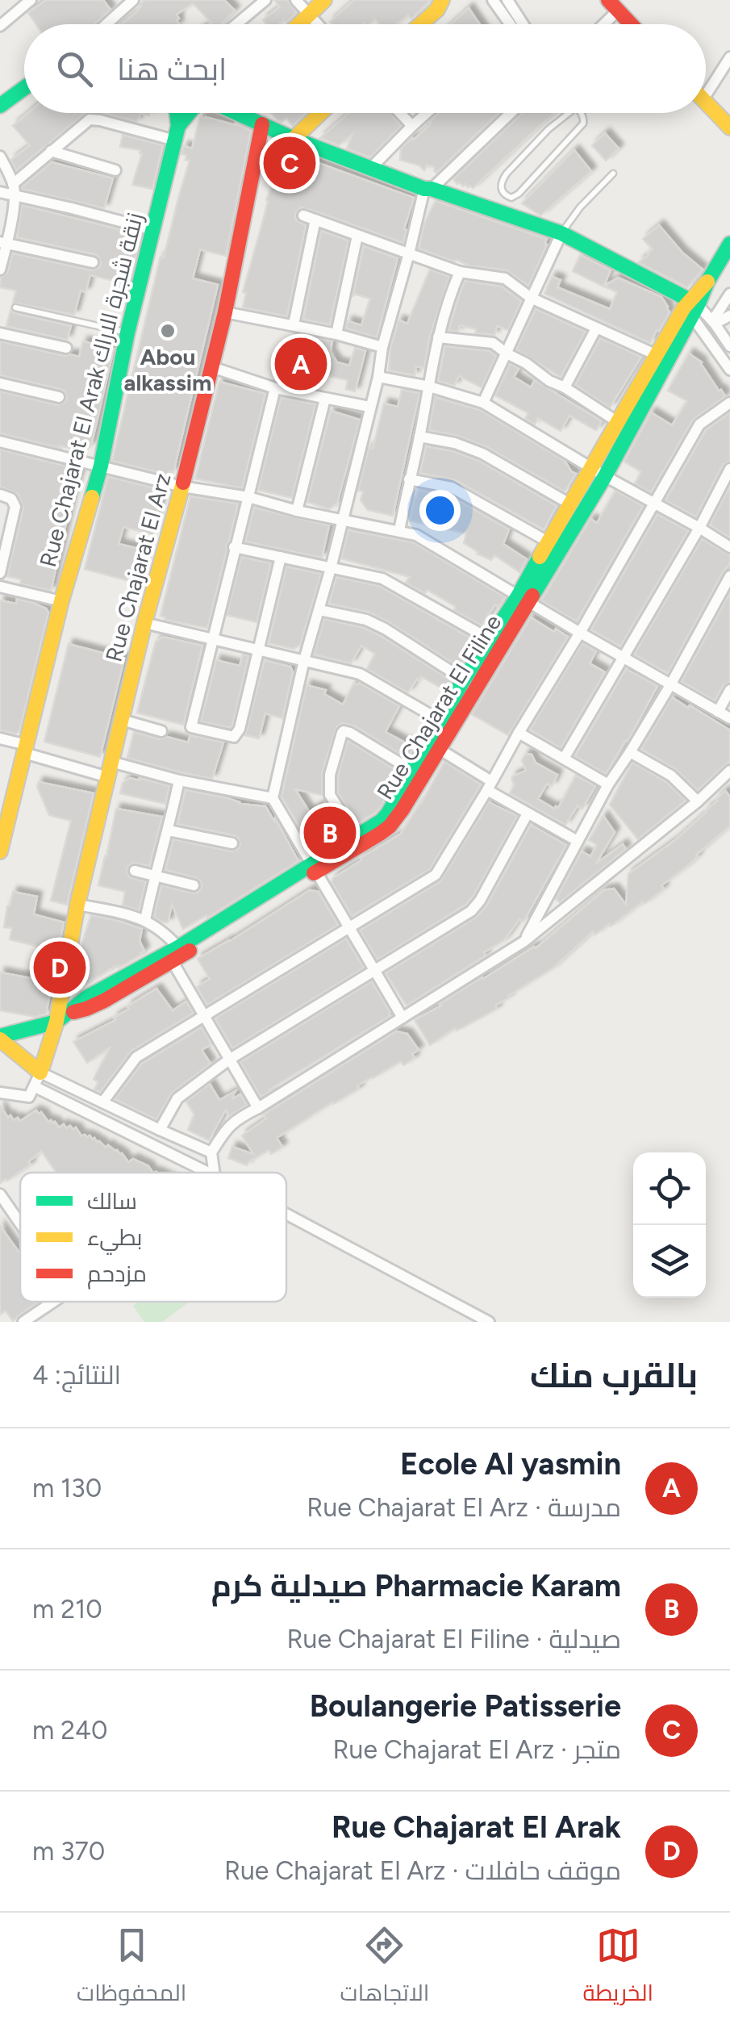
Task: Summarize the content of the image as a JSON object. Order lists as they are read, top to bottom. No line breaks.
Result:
{"streets":{"street":["Rue Chajarat El Arak زنقة شجرة الاراك","Rue Chajarat El Arz","Rue Chajarat El Filine"]},"crossings":[["Rue Chajarat El Arz","Rue Chajarat El Filine"]],"places":["Abou alkassim"],"legend":["سالك","بطيء","مزدحم"],"page":{"search":"ابحث هنا","pins":["C","A","B","D"],"heading":["بالقرب منك","النتائج: 4"],"list":[{"mark":"A","name":"Ecole Al yasmin","note":"مدرسة · Rue Chajarat El Arz","value":"130 m"},{"mark":"B","name":"Pharmacie Karam صيدلية كرم","note":"صيدلية · Rue Chajarat El Filine","value":"210 m"},{"mark":"C","name":"Boulangerie Patisserie","note":"متجر · Rue Chajarat El Arz","value":"240 m"},{"mark":"D","name":"Rue Chajarat El Arak","note":"موقف حافلات · Rue Chajarat El Arz","value":"370 m"}],"nav":["الخريطة","الاتجاهات","المحفوظات"]}}
